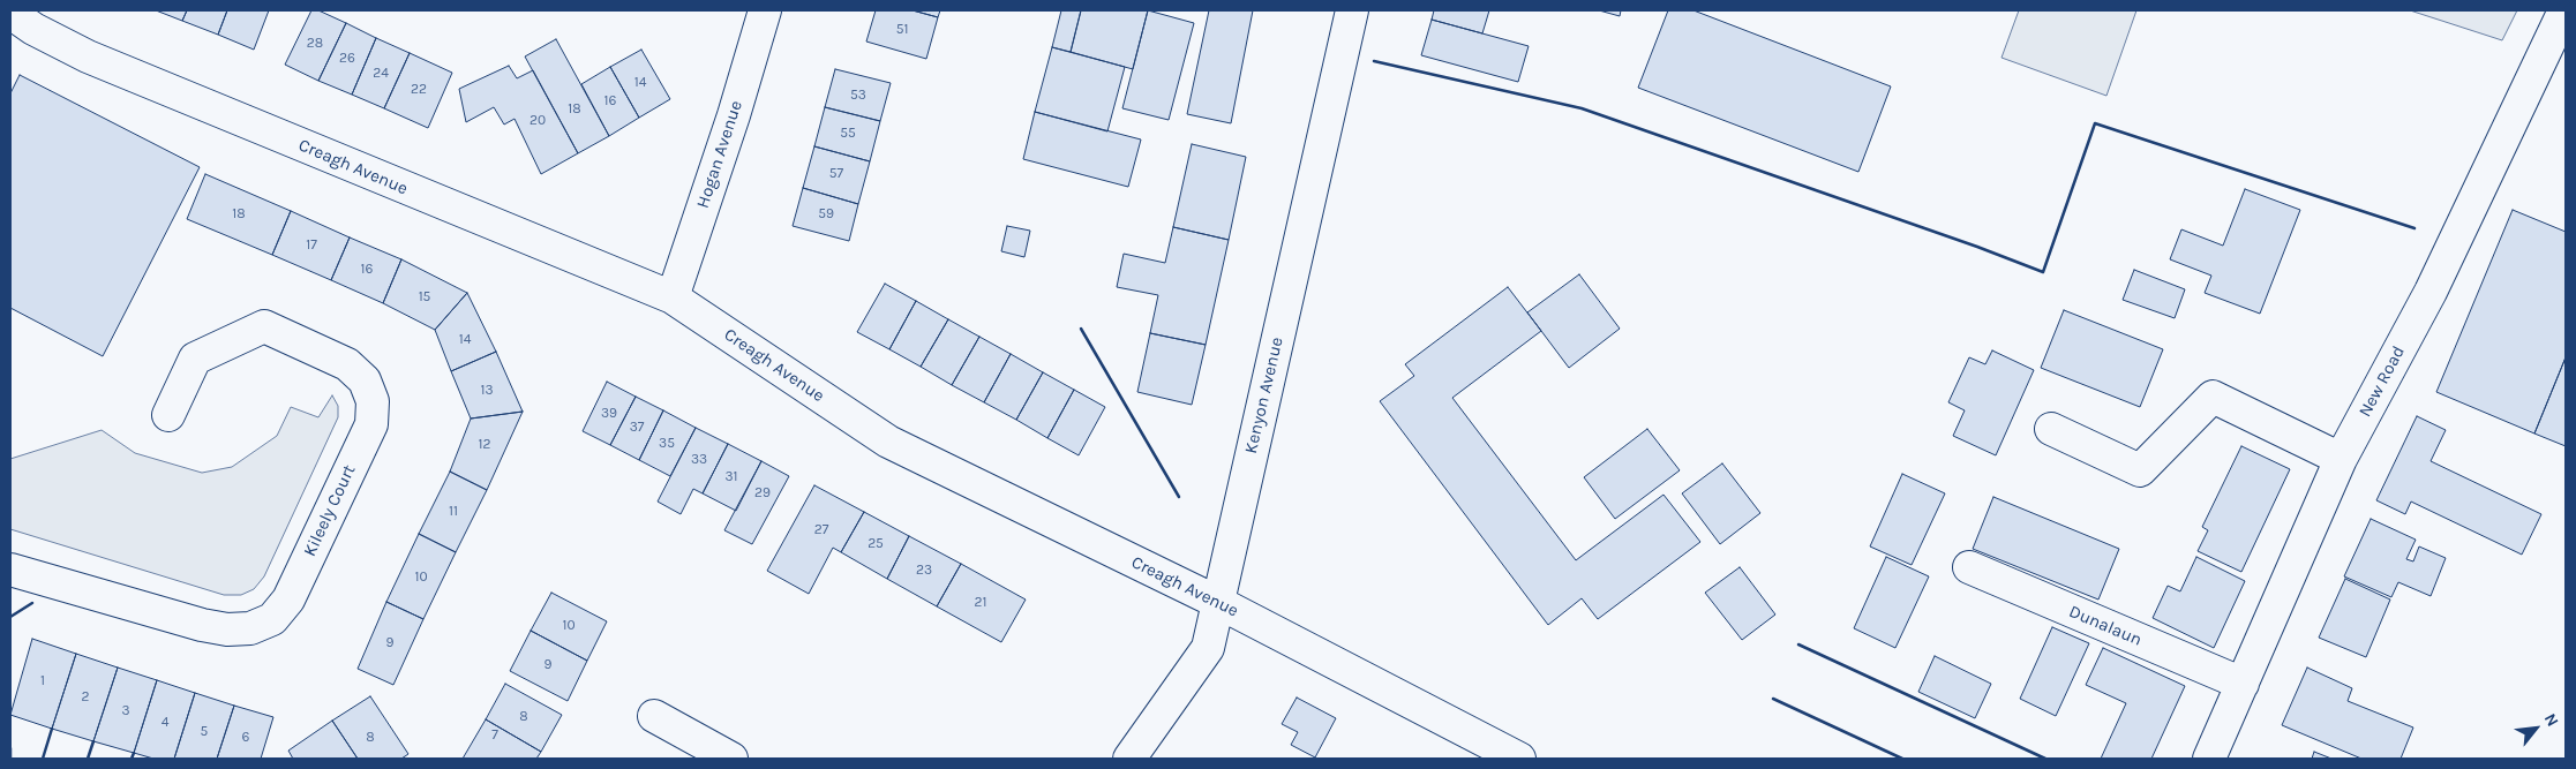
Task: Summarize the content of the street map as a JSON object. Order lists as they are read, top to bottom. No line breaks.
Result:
{"streets":{"street":["Hogan Avenue","Creagh Avenue","New Road","Kenyon Avenue","Kileely Court","Dunalaun"]},"crossings":[["Hogan Avenue","Creagh Avenue"],["Creagh Avenue","Kenyon Avenue"],["New Road","Dunalaun"]],"house_numbers":["51","28","26","24","14","22","53","16","18","20","55","57","18","59","17","16","15","14","13","39","37","35","12","33","31","29","11","27","25","23","10","21","10","9","9","1","2","3","8","4","5","7","6","8"],"north":"top right"}
